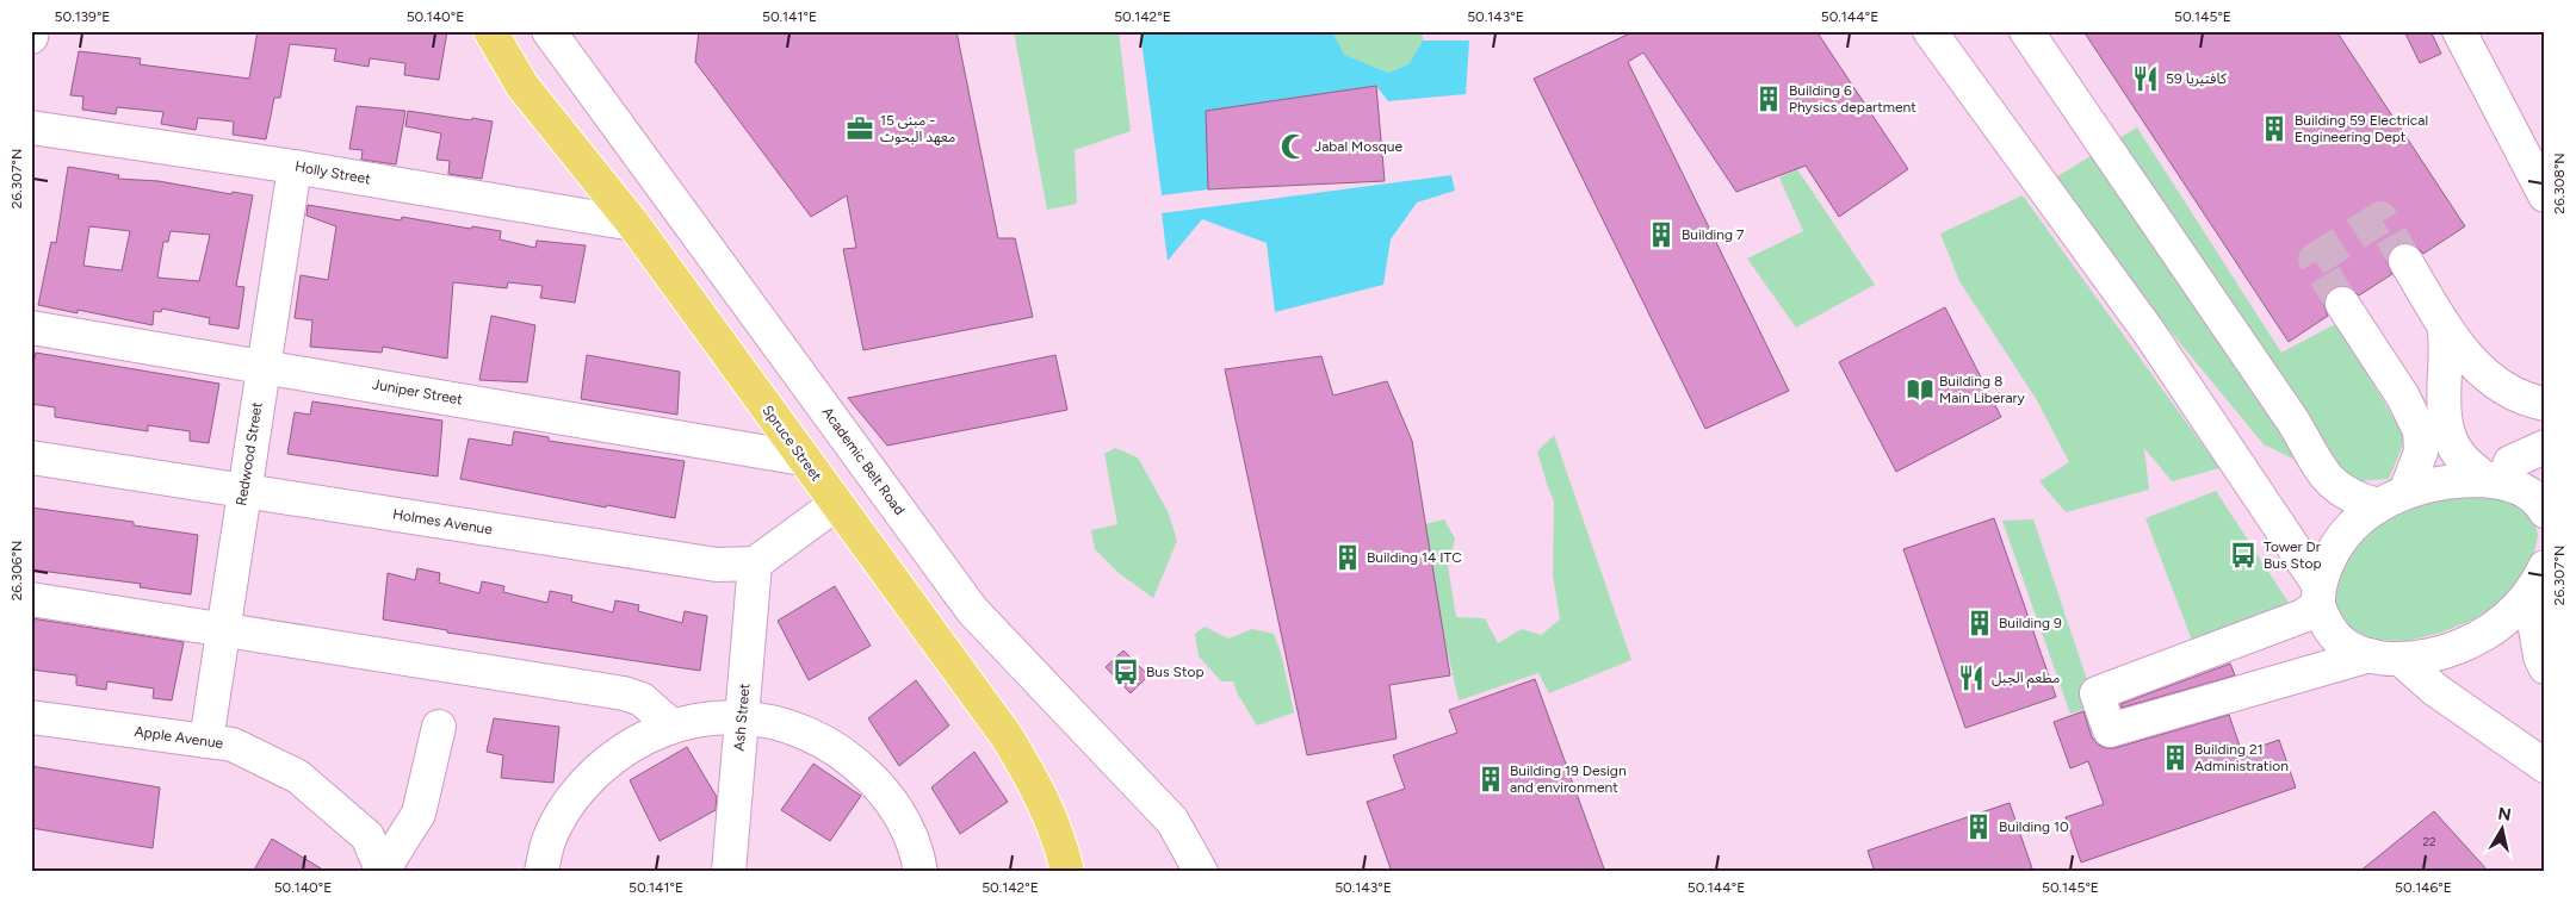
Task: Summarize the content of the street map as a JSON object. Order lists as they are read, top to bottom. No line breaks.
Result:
{"streets":{"main road":["Spruce Street"],"street":["Holly Street","Juniper Street","Redwood Street","Academic Belt Road","Holmes Avenue","Ash Street","Apple Avenue"]},"crossings":[["Holly Street","Spruce Street"],["Holly Street","Redwood Street"],["Juniper Street","Spruce Street"],["Juniper Street","Redwood Street"],["Redwood Street","Holmes Avenue"],["Redwood Street","Apple Avenue"],["Holmes Avenue","Ash Street"]],"places":{"restaurant":["كافتيريا 59","مطعم الجبل"],"building":["Building 6 Physics department","Building 59 Electrical Engineering Dept","Building 7","Building 14 ITC","Building 9","Building 21 Administration","Building 19 Design and environment","Building 10"],"office":["مبنى 15 - معهد البحوث"],"mosque":["Jabal Mosque"],"library":["Building 8 Main Liberary"],"bus stop":["Tower Dr Bus Stop","Bus Stop"]},"house_numbers":["22"],"north":"top","coordinates":["50.139°E","50.140°E","50.141°E","50.142°E","50.143°E","50.144°E","50.145°E","26.307°N","26.308°N","26.306°N","50.146°E"]}
